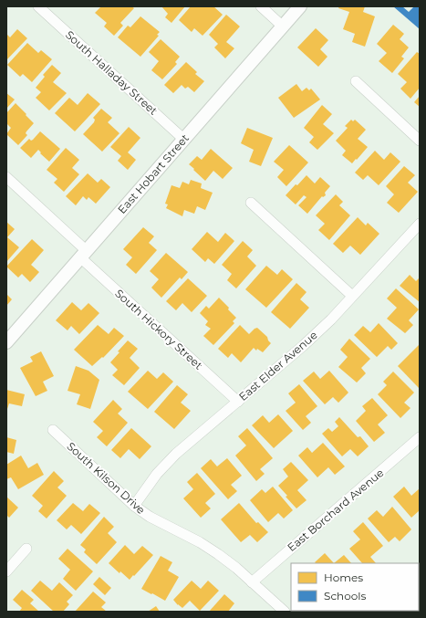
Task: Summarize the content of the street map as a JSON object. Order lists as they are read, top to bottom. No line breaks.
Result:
{"streets":{"street":["South Halladay Street","East Hobart Street","South Hickory Street","East Elder Avenue","South Kilson Drive","East Borchard Avenue"]},"crossings":[["South Halladay Street","East Hobart Street"],["East Hobart Street","South Hickory Street"],["South Hickory Street","East Elder Avenue"],["East Elder Avenue","South Kilson Drive"],["South Kilson Drive","East Borchard Avenue"]],"legend":["Homes","Schools"]}
